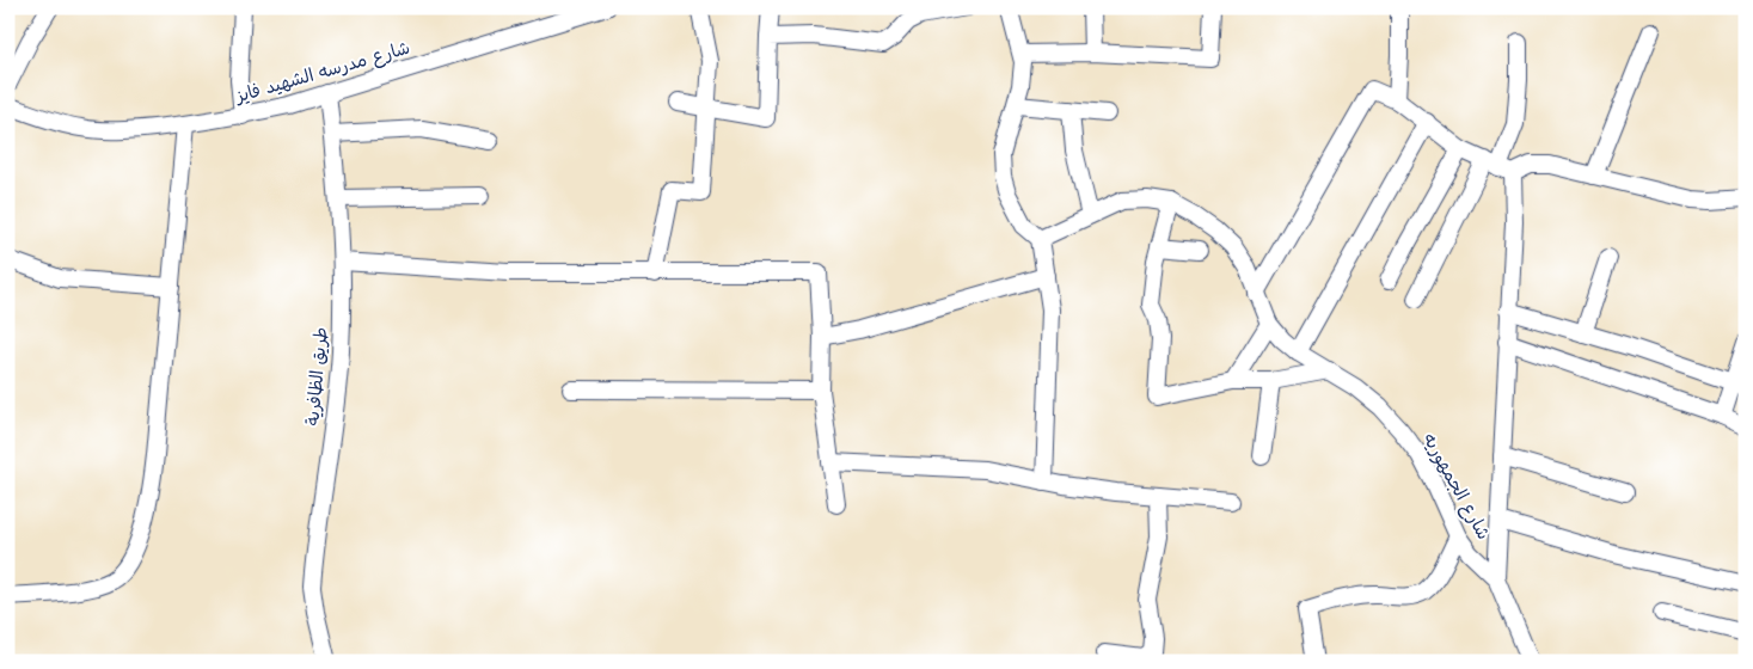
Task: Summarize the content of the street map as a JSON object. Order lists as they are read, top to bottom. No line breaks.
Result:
{"streets":{"street":["شارع مدرسه الشهيد فايز","طريق الظافرية","شارع الجمهوريه"]},"crossings":[["شارع مدرسه الشهيد فايز","طريق الظافرية"]]}
